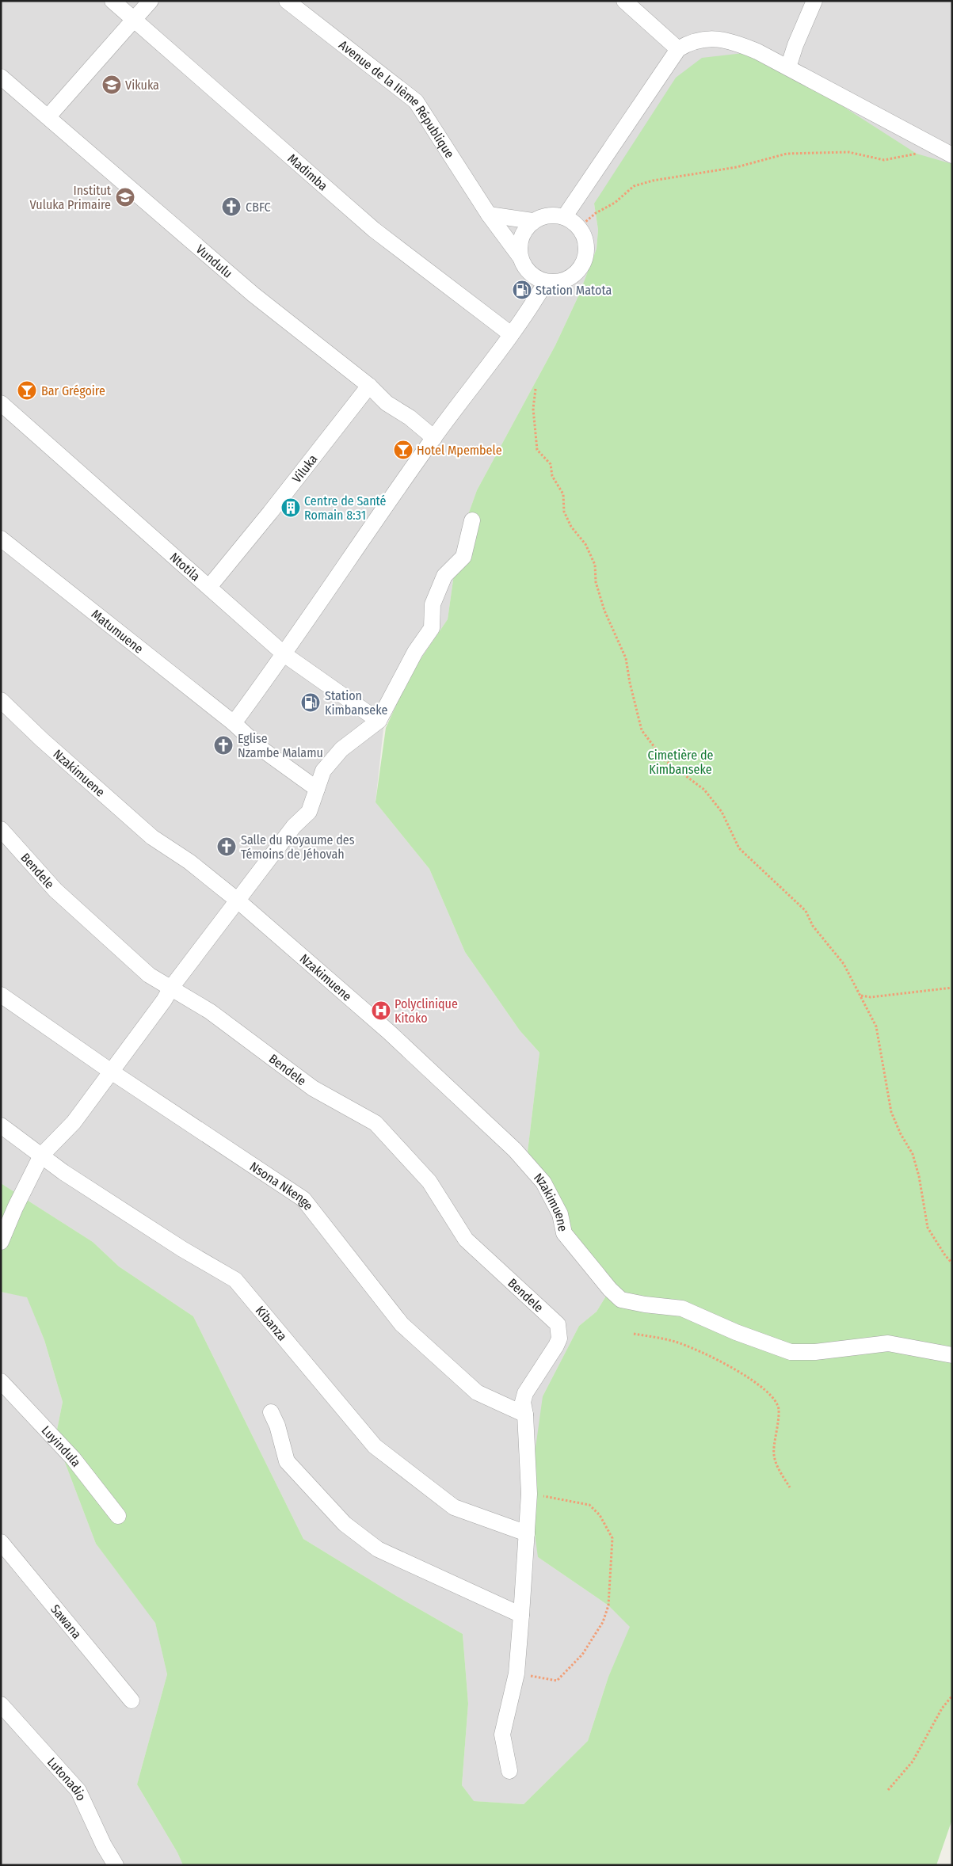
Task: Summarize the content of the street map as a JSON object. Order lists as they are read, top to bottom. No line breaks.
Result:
{"streets":{"street":["Avenue de la IIème République","Madimba","Vundulu","Viluka","Ntotila","Matumuene","Nzakimuene","Bendele","Nsona Nkenge","Kibanza","Luyindula","Sawana","Lutonadio"]},"crossings":[["Vundulu","Viluka"],["Viluka","Ntotila"],["Bendele","Nsona Nkenge"]],"parks":["Cimetière de Kimbanseke"],"places":{"school or university":["Vikuka","Institut Vuluka Primaire"],"church":["CBFC","Eglise Nzambe Malamu","Salle du Royaume des Témoins de Jéhovah"],"fuel station":["Station Matota","Station Kimbanseke"],"bar":["Bar Grégoire","Hotel Mpembele"],"building":["Centre de Santé Romain 8:31"],"hospital":["Polyclinique Kitoko"]}}
